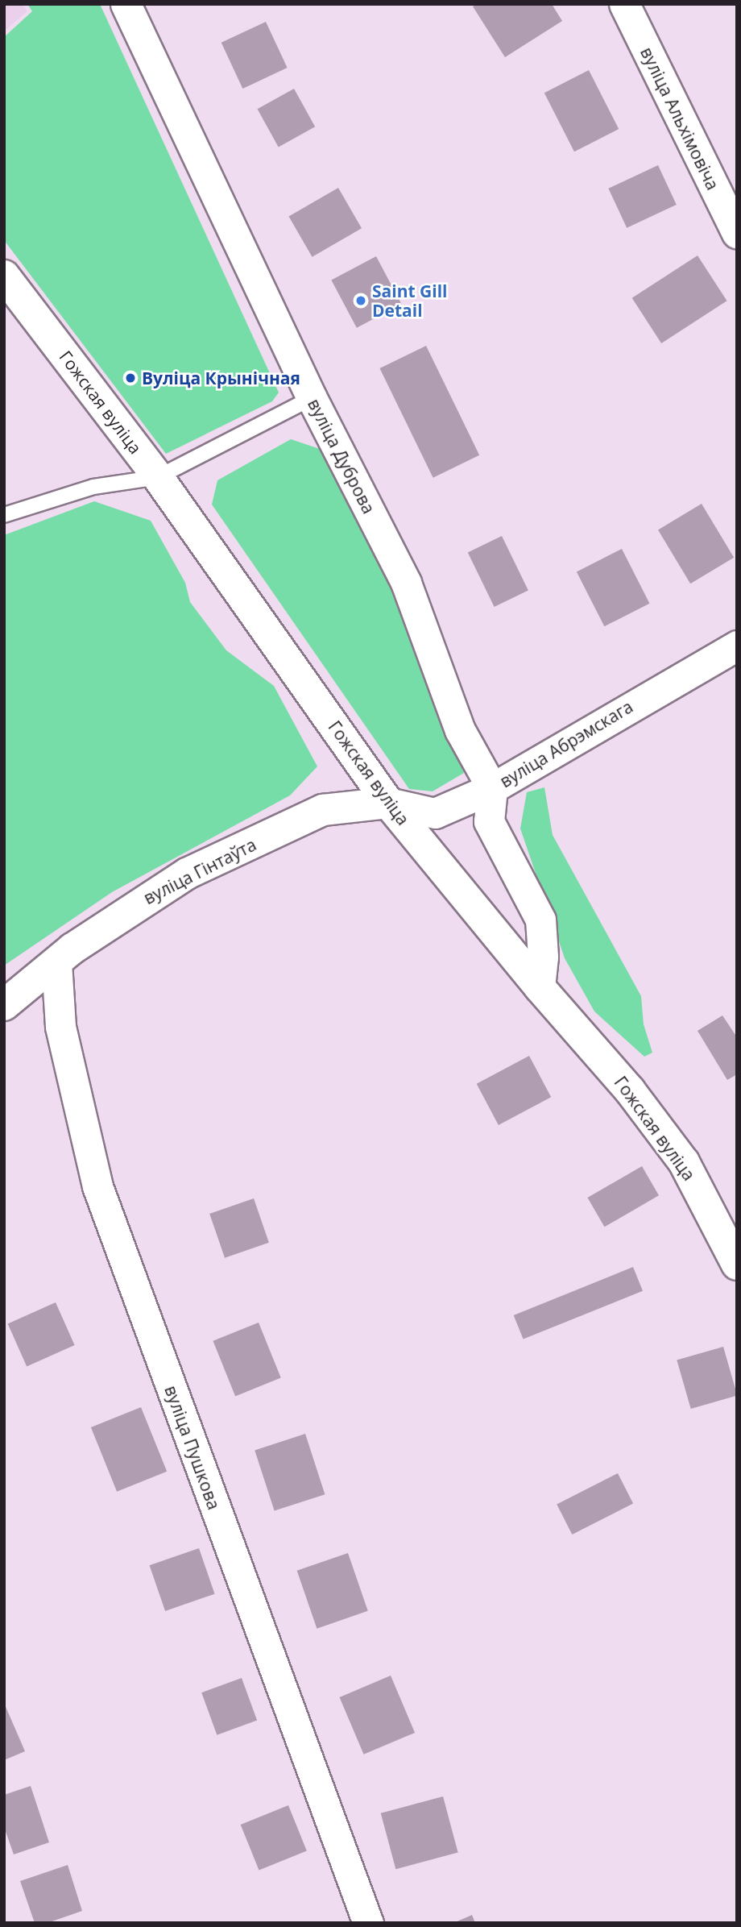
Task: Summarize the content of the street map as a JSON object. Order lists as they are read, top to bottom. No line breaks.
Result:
{"streets":{"street":["вуліца Альхімовіча","Гожская вуліца","вуліца Дуброва","вуліца Абрэмскага","вуліца Гінтаўта","вуліца Пушкова"]},"crossings":[["Гожская вуліца","вуліца Абрэмскага"],["Гожская вуліца","вуліца Гінтаўта"],["вуліца Дуброва","вуліца Абрэмскага"],["вуліца Гінтаўта","вуліца Пушкова"]],"places":["Saint Gill Detail","Вуліца Крынічная"]}
